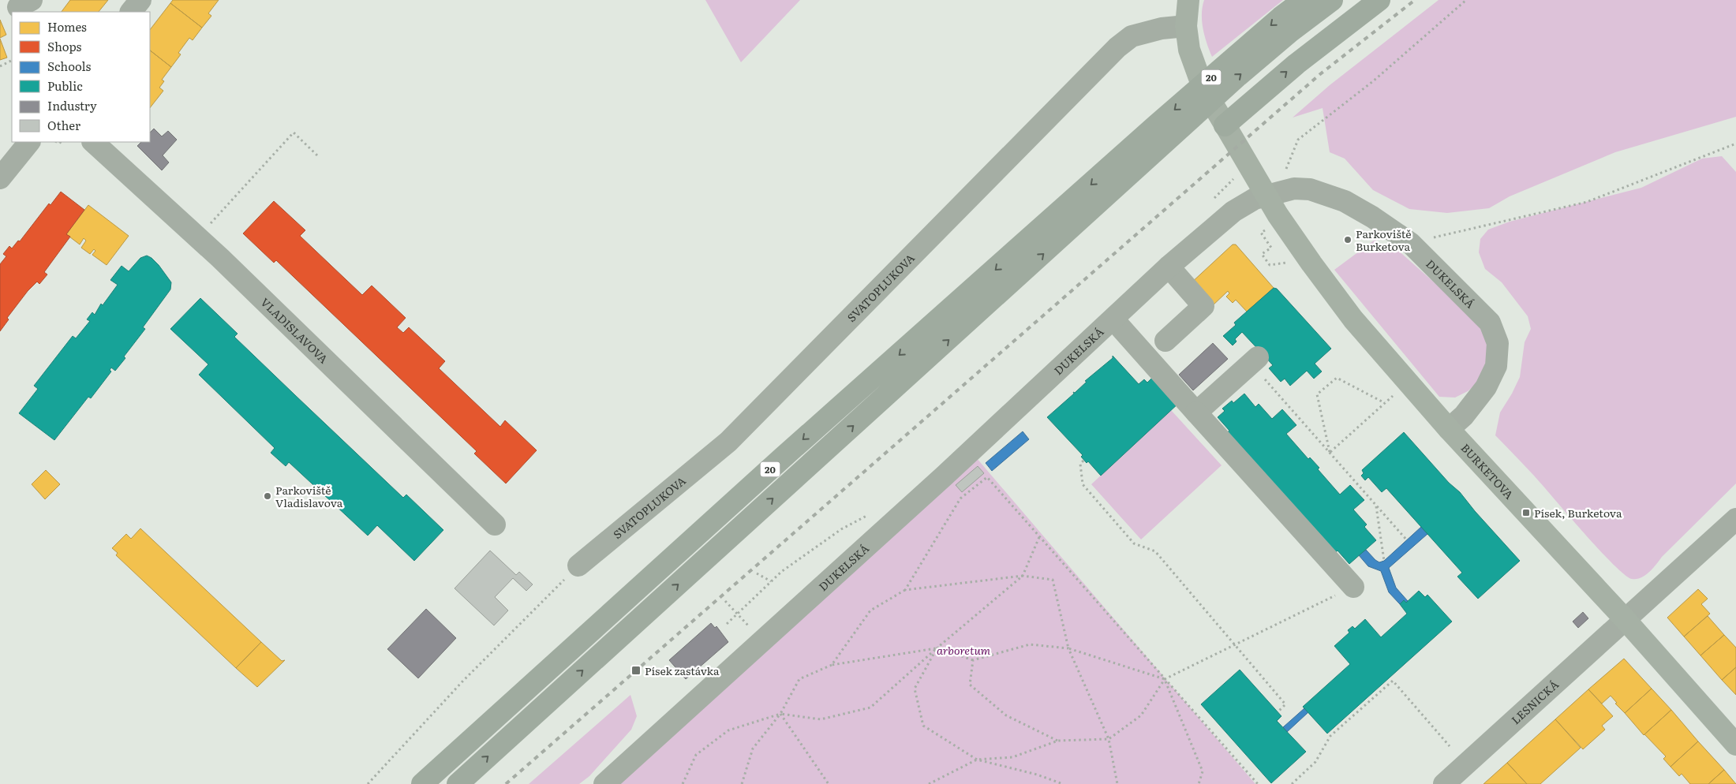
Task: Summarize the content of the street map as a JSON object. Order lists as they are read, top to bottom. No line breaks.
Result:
{"streets":{"highway":["20"],"main road":["BURKETOVA"],"street":["DUKELSKÁ","SVATOPLUKOVA","VLADISLAVOVA","LESNICKÁ"]},"crossings":[["DUKELSKÁ","BURKETOVA"],["SVATOPLUKOVA","BURKETOVA"],["BURKETOVA","LESNICKÁ"]],"parks":["arboretum"],"places":{"other":["Parkoviště Burketova","Parkoviště Vladislavova"],"transit":["Písek, Burketova","Písek zastávka"]},"legend":["Homes","Shops","Schools","Public","Industry","Other"]}
